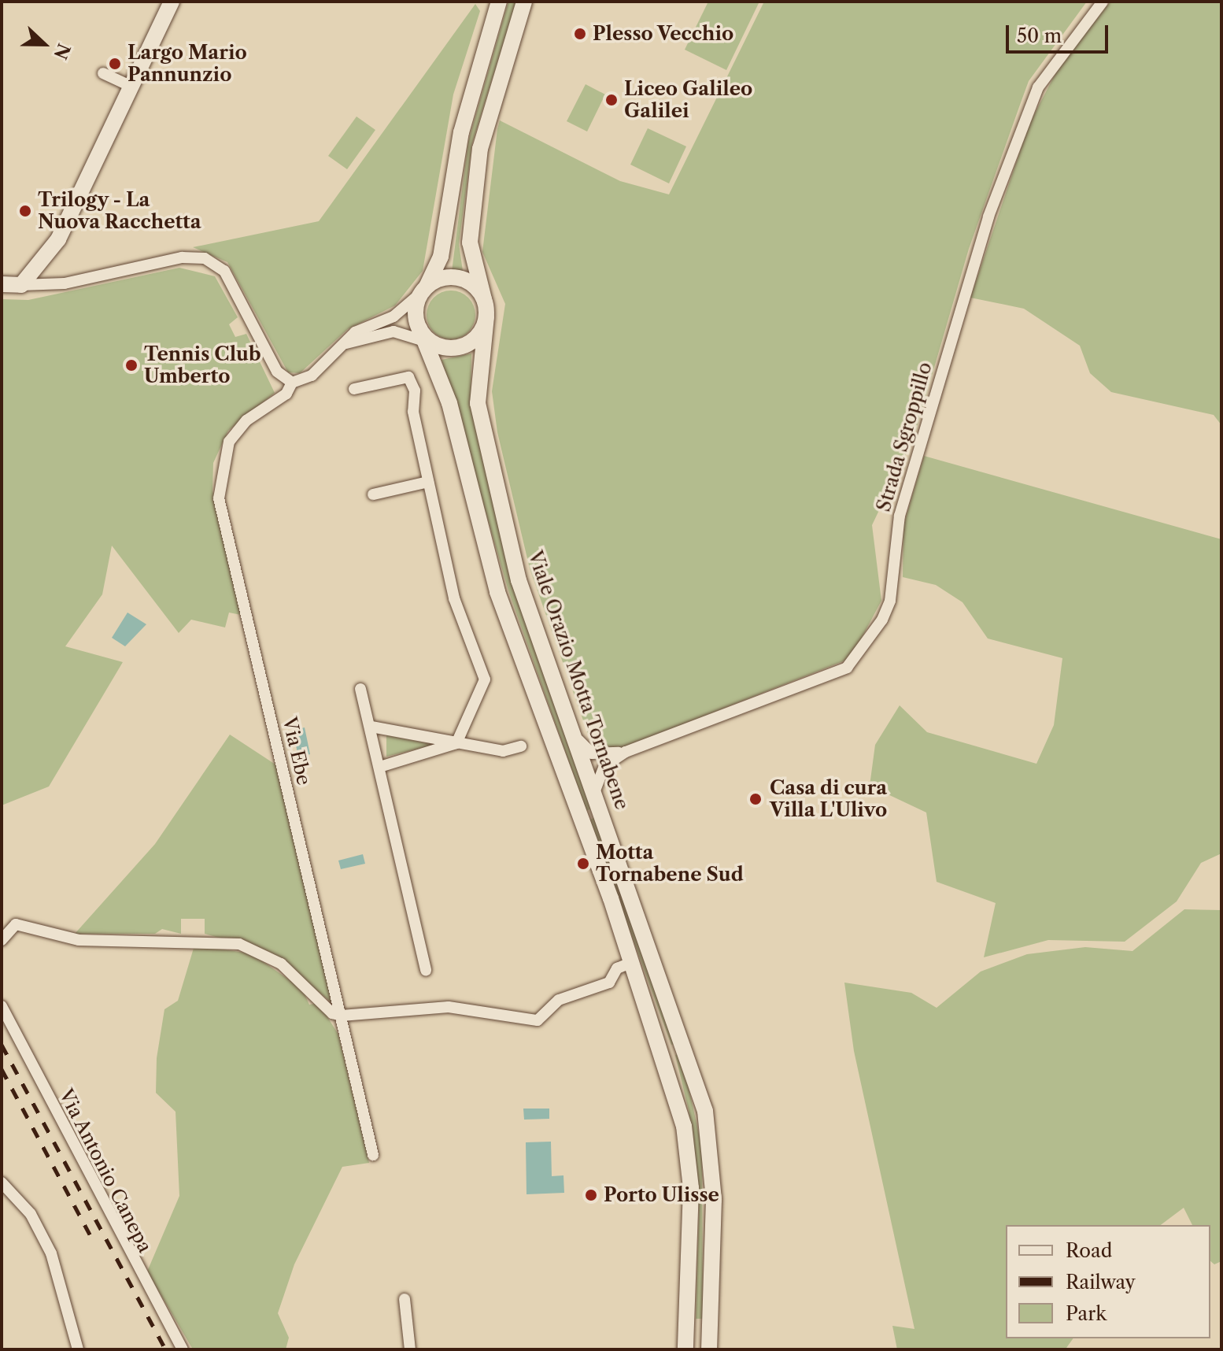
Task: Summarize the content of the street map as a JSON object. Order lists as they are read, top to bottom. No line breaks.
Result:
{"streets":{"main road":["Viale Orazio Motta Tornabene"],"street":["Strada Sgroppillo","Via Ebe","Via Antonio Canepa"]},"crossings":[["Viale Orazio Motta Tornabene","Via Ebe"]],"places":["Plesso Vecchio","Largo Mario Pannunzio","Liceo Galileo Galilei","Trilogy - La Nuova Racchetta","Tennis Club Umberto","Casa di cura Villa L'Ulivo","Motta Tornabene Sud","Porto Ulisse"],"legend":["Road","Railway","Park"],"scale_bar":"50 m","north":"right"}
